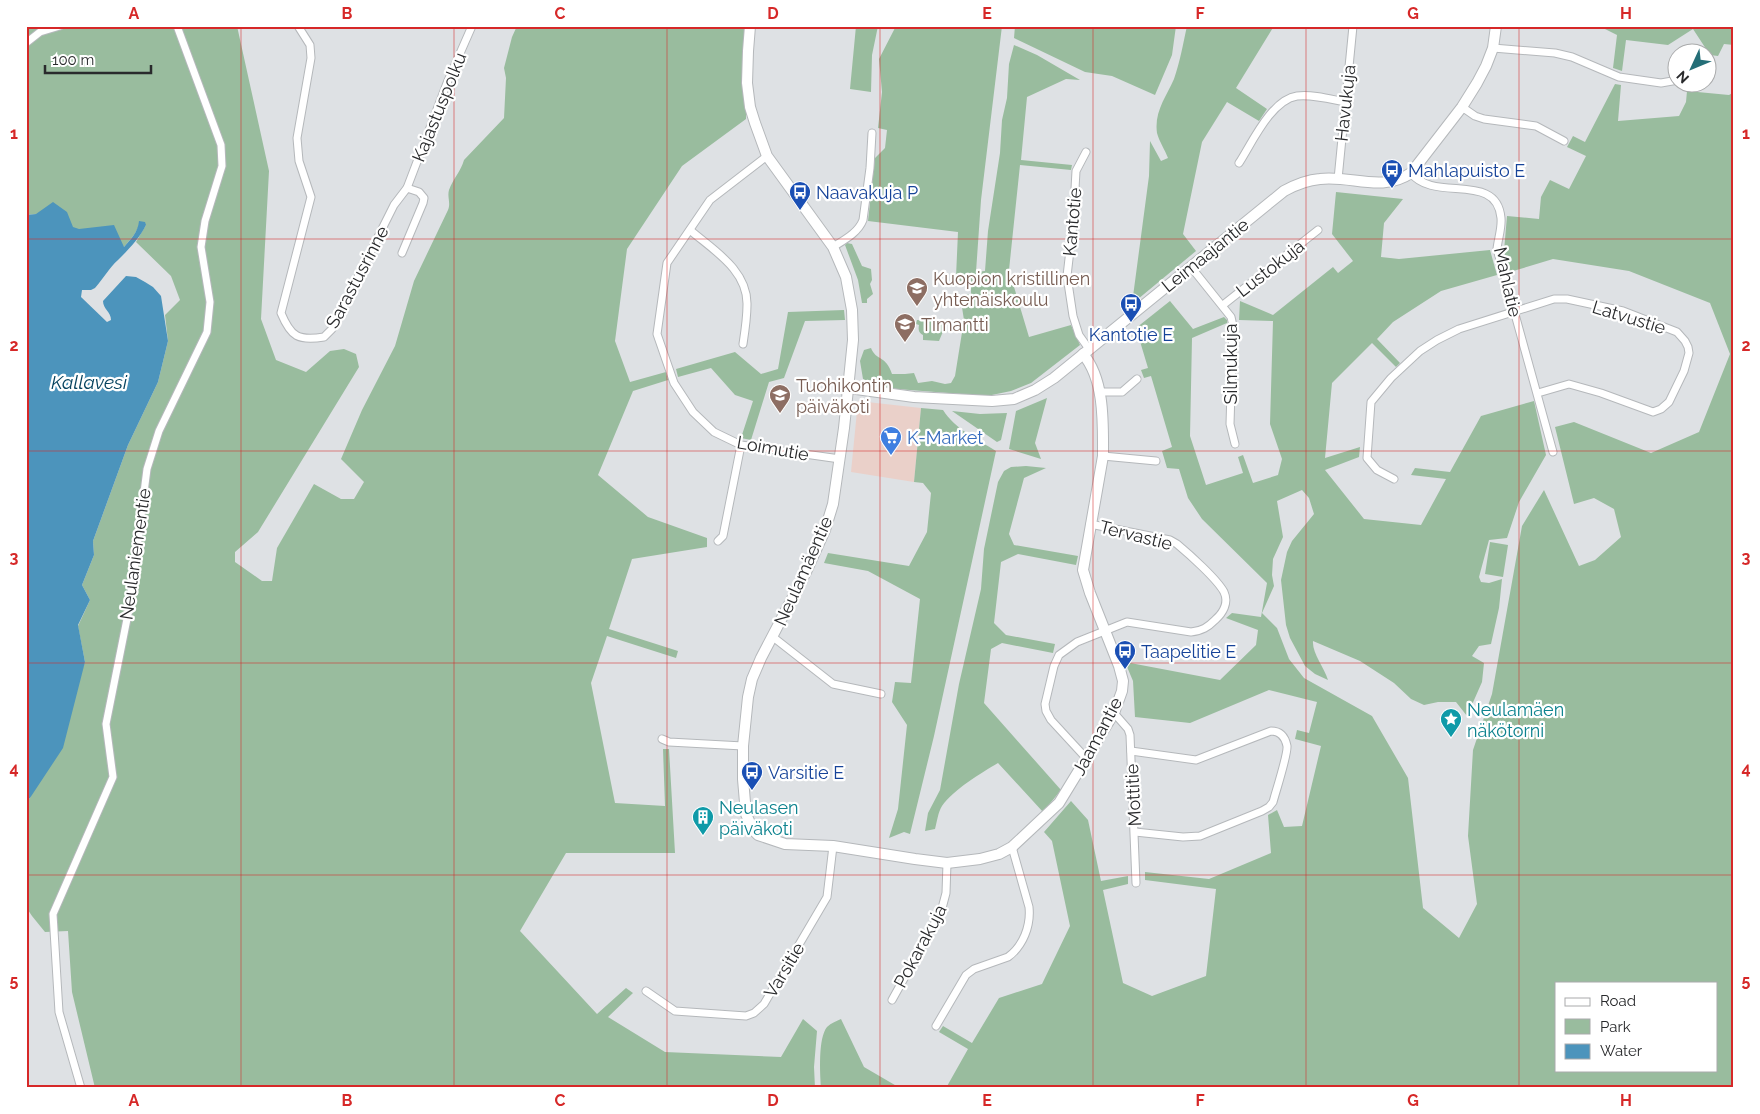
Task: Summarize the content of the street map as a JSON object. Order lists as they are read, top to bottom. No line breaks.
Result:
{"streets":{"street":["Havukuja","Kajastuspolku","Kantotie","Leimaajantie","Lustokuja","Sarastusrinne","Mahlatie","Latvustie","Silmukuja","Loimutie","Tervastie","Neulaniementie","Neulamäentie","Jaamantie","Mottitie","Pokarakuja","Varsitie"]},"crossings":[["Havukuja","Leimaajantie"],["Kajastuspolku","Sarastusrinne"],["Kantotie","Leimaajantie"],["Kantotie","Jaamantie"],["Leimaajantie","Mahlatie"],["Leimaajantie","Silmukuja"],["Leimaajantie","Neulamäentie"],["Leimaajantie","Jaamantie"],["Lustokuja","Silmukuja"],["Mahlatie","Latvustie"],["Loimutie","Neulamäentie"],["Tervastie","Jaamantie"],["Neulamäentie","Jaamantie"],["Jaamantie","Mottitie"],["Jaamantie","Pokarakuja"],["Jaamantie","Varsitie"]],"water":["Kallavesi"],"places":{"bus stop":["Mahlapuisto E","Naavakuja P","Kantotie E","Taapelitie E","Varsitie E"],"school or university":["Kuopion kristillinen yhtenäiskoulu","Timantti","Tuohikontin päiväkoti"],"supermarket":["K-Market"],"place":["Neulamäen näkötorni"],"building":["Neulasen päiväkoti"]},"legend":["Road","Park","Water"],"scale_bar":"100 m","north":"bottom left","grid":{"columns":["A","B","C","D","E","F","G","H"],"rows":["1","2","3","4","5"]}}
